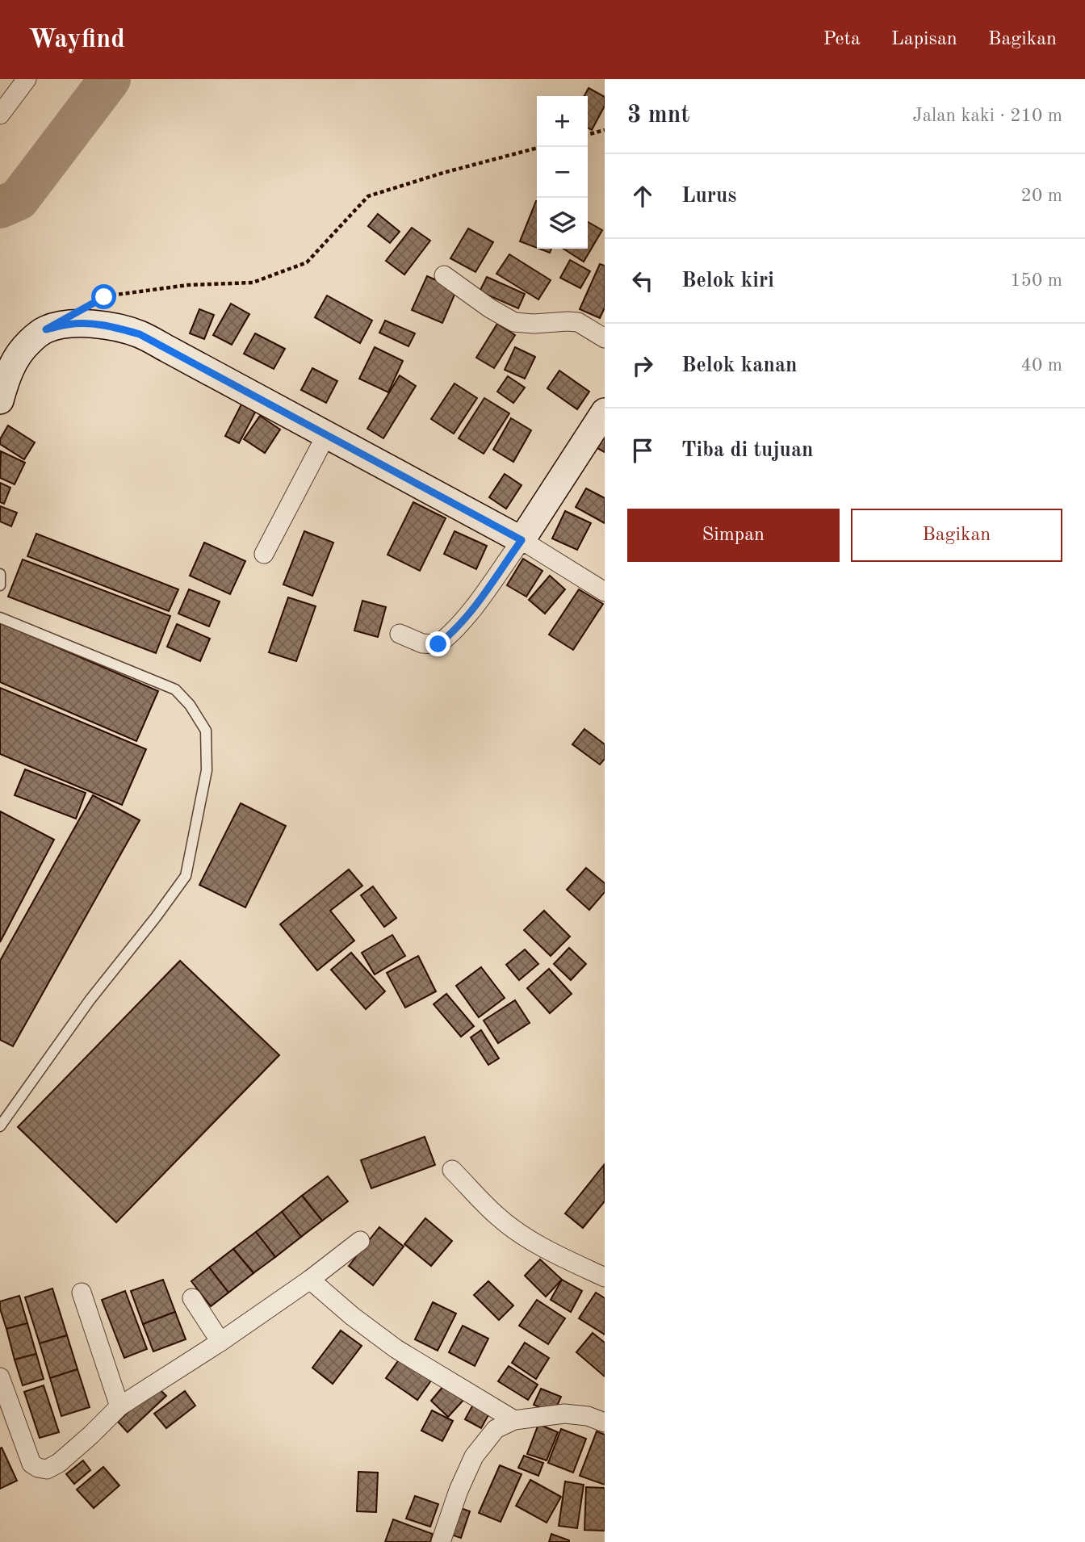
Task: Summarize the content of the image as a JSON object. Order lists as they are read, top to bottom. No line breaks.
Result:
{"page":{"header":"Wayfind","nav":["Peta","Lapisan","Bagikan"],"heading":["3 mnt","Jalan kaki · 210 m"],"map_buttons":["+","−"],"list":[["Lurus","20 m"],["Belok kiri","150 m"],["Belok kanan","40 m"],"Tiba di tujuan"],"buttons":["Simpan","Bagikan"]}}
